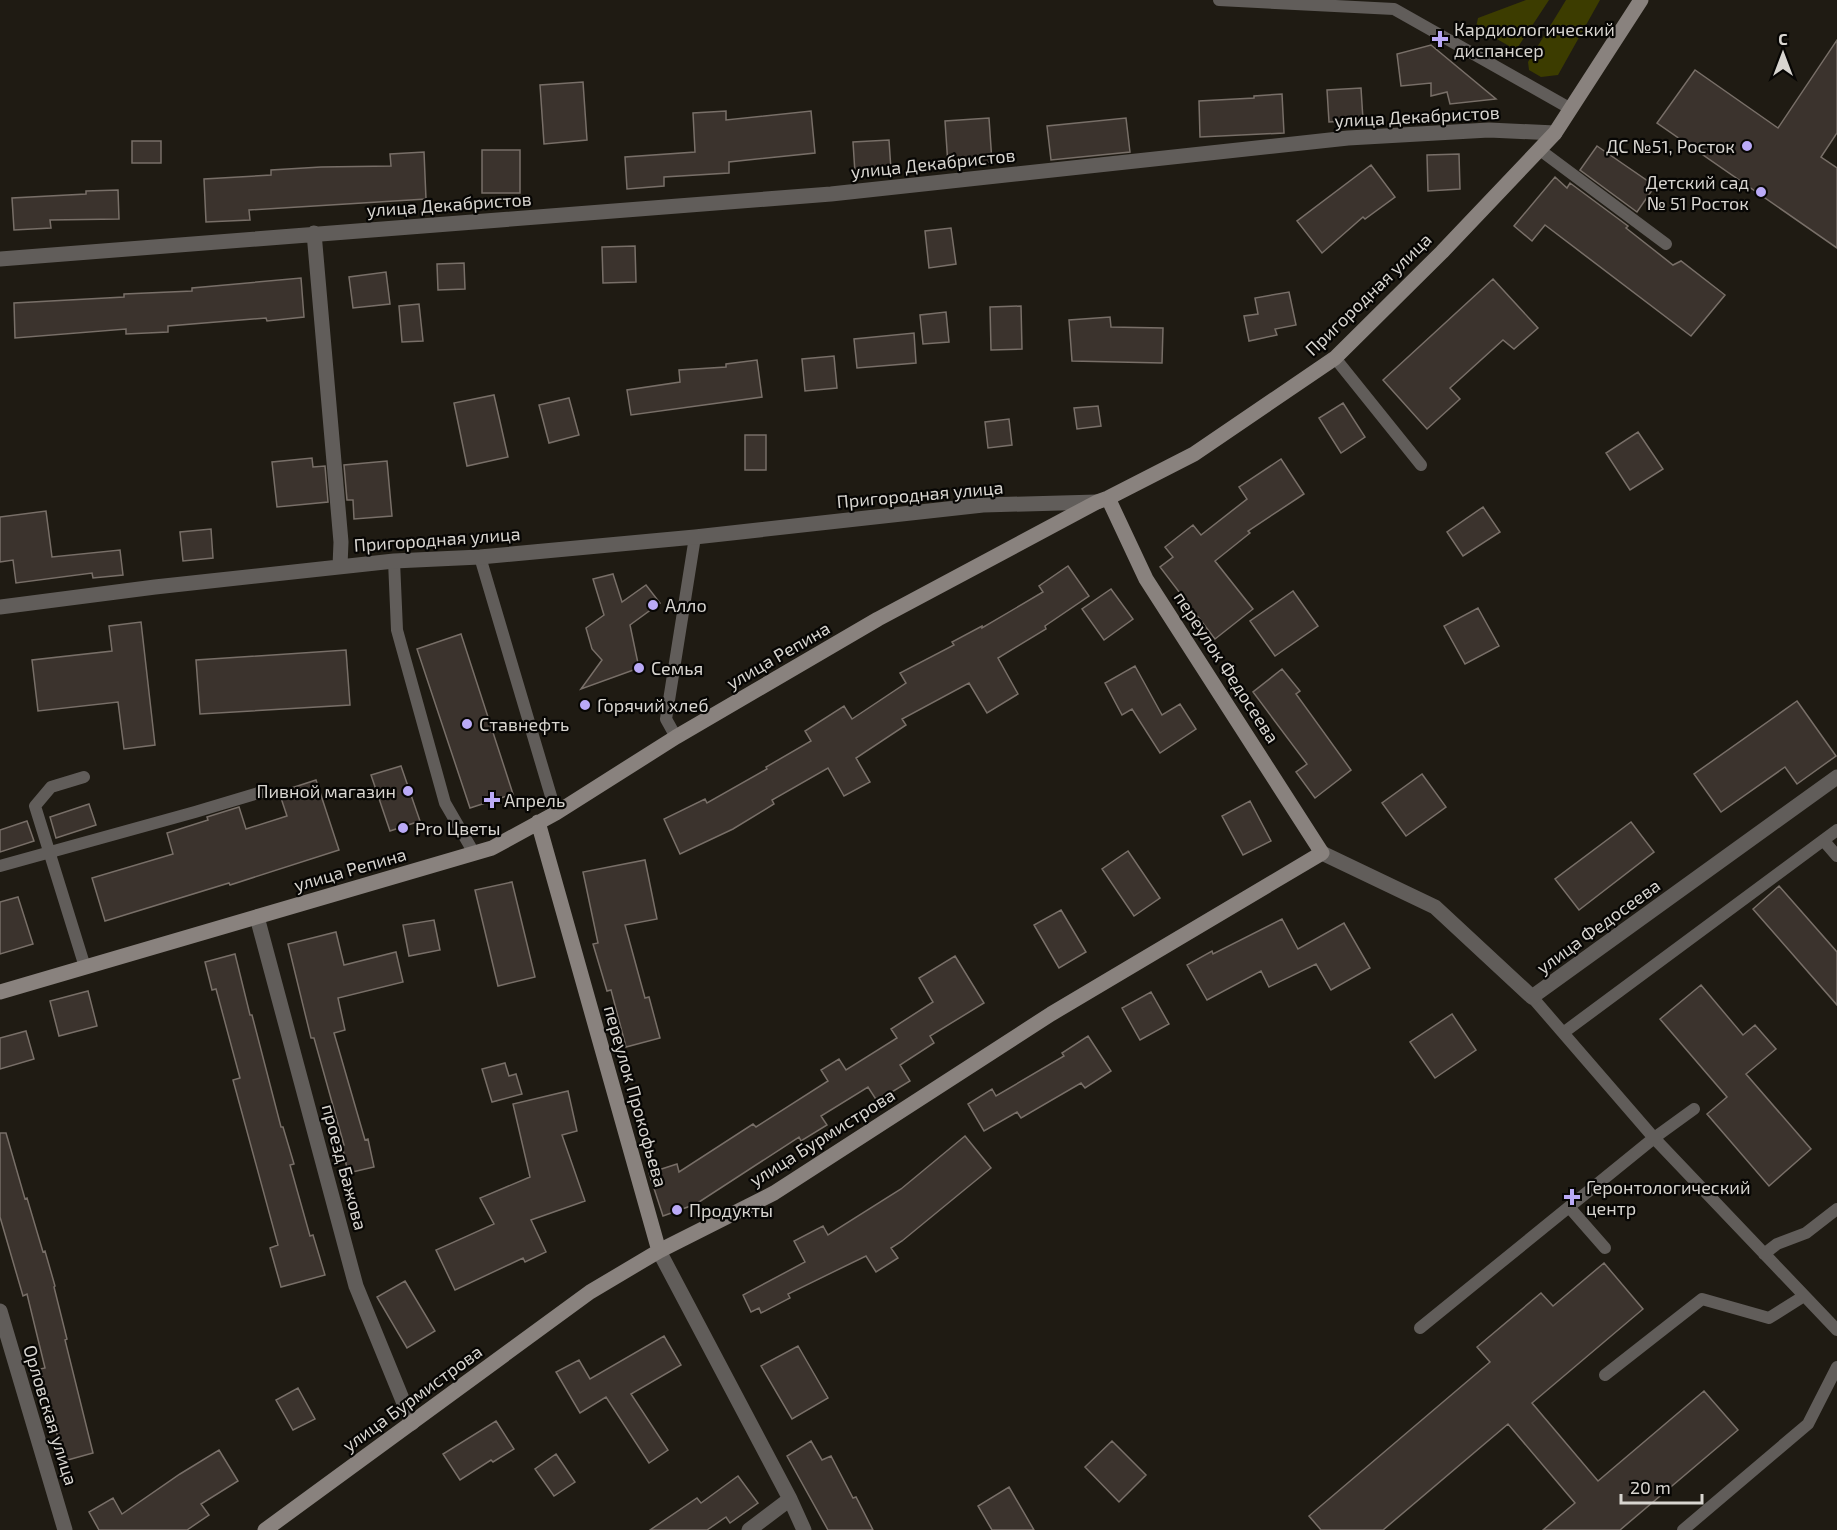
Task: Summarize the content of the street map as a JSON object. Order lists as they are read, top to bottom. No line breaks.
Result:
{"streets":{"street":["улица Декабристов","Пригородная улица","улица Репина","переулок Федосеева","улица Федосеева","переулок Прокофьева","улица Бурмистрова","проезд Бажова","Орловская улица"]},"crossings":[["улица Декабристов","Пригородная улица"],["Пригородная улица","улица Репина"],["Пригородная улица","переулок Федосеева"],["улица Репина","переулок Федосеева"],["улица Репина","переулок Прокофьева"],["улица Репина","проезд Бажова"],["переулок Федосеева","улица Федосеева"],["переулок Федосеева","улица Бурмистрова"],["улица Федосеева","улица Бурмистрова"],["переулок Прокофьева","улица Бурмистрова"],["улица Бурмистрова","проезд Бажова"]],"places":{"health":["Кардиологический диспансер","Апрель","Геронтологический центр"],"other":["ДС №51, Росток","Детский сад № 51 Росток","Алло","Семья","Горячий хлеб","Ставнефть","Пивной магазин","Pro Цветы","Продукты"]},"scale_bar":"20 m","north":"top"}
